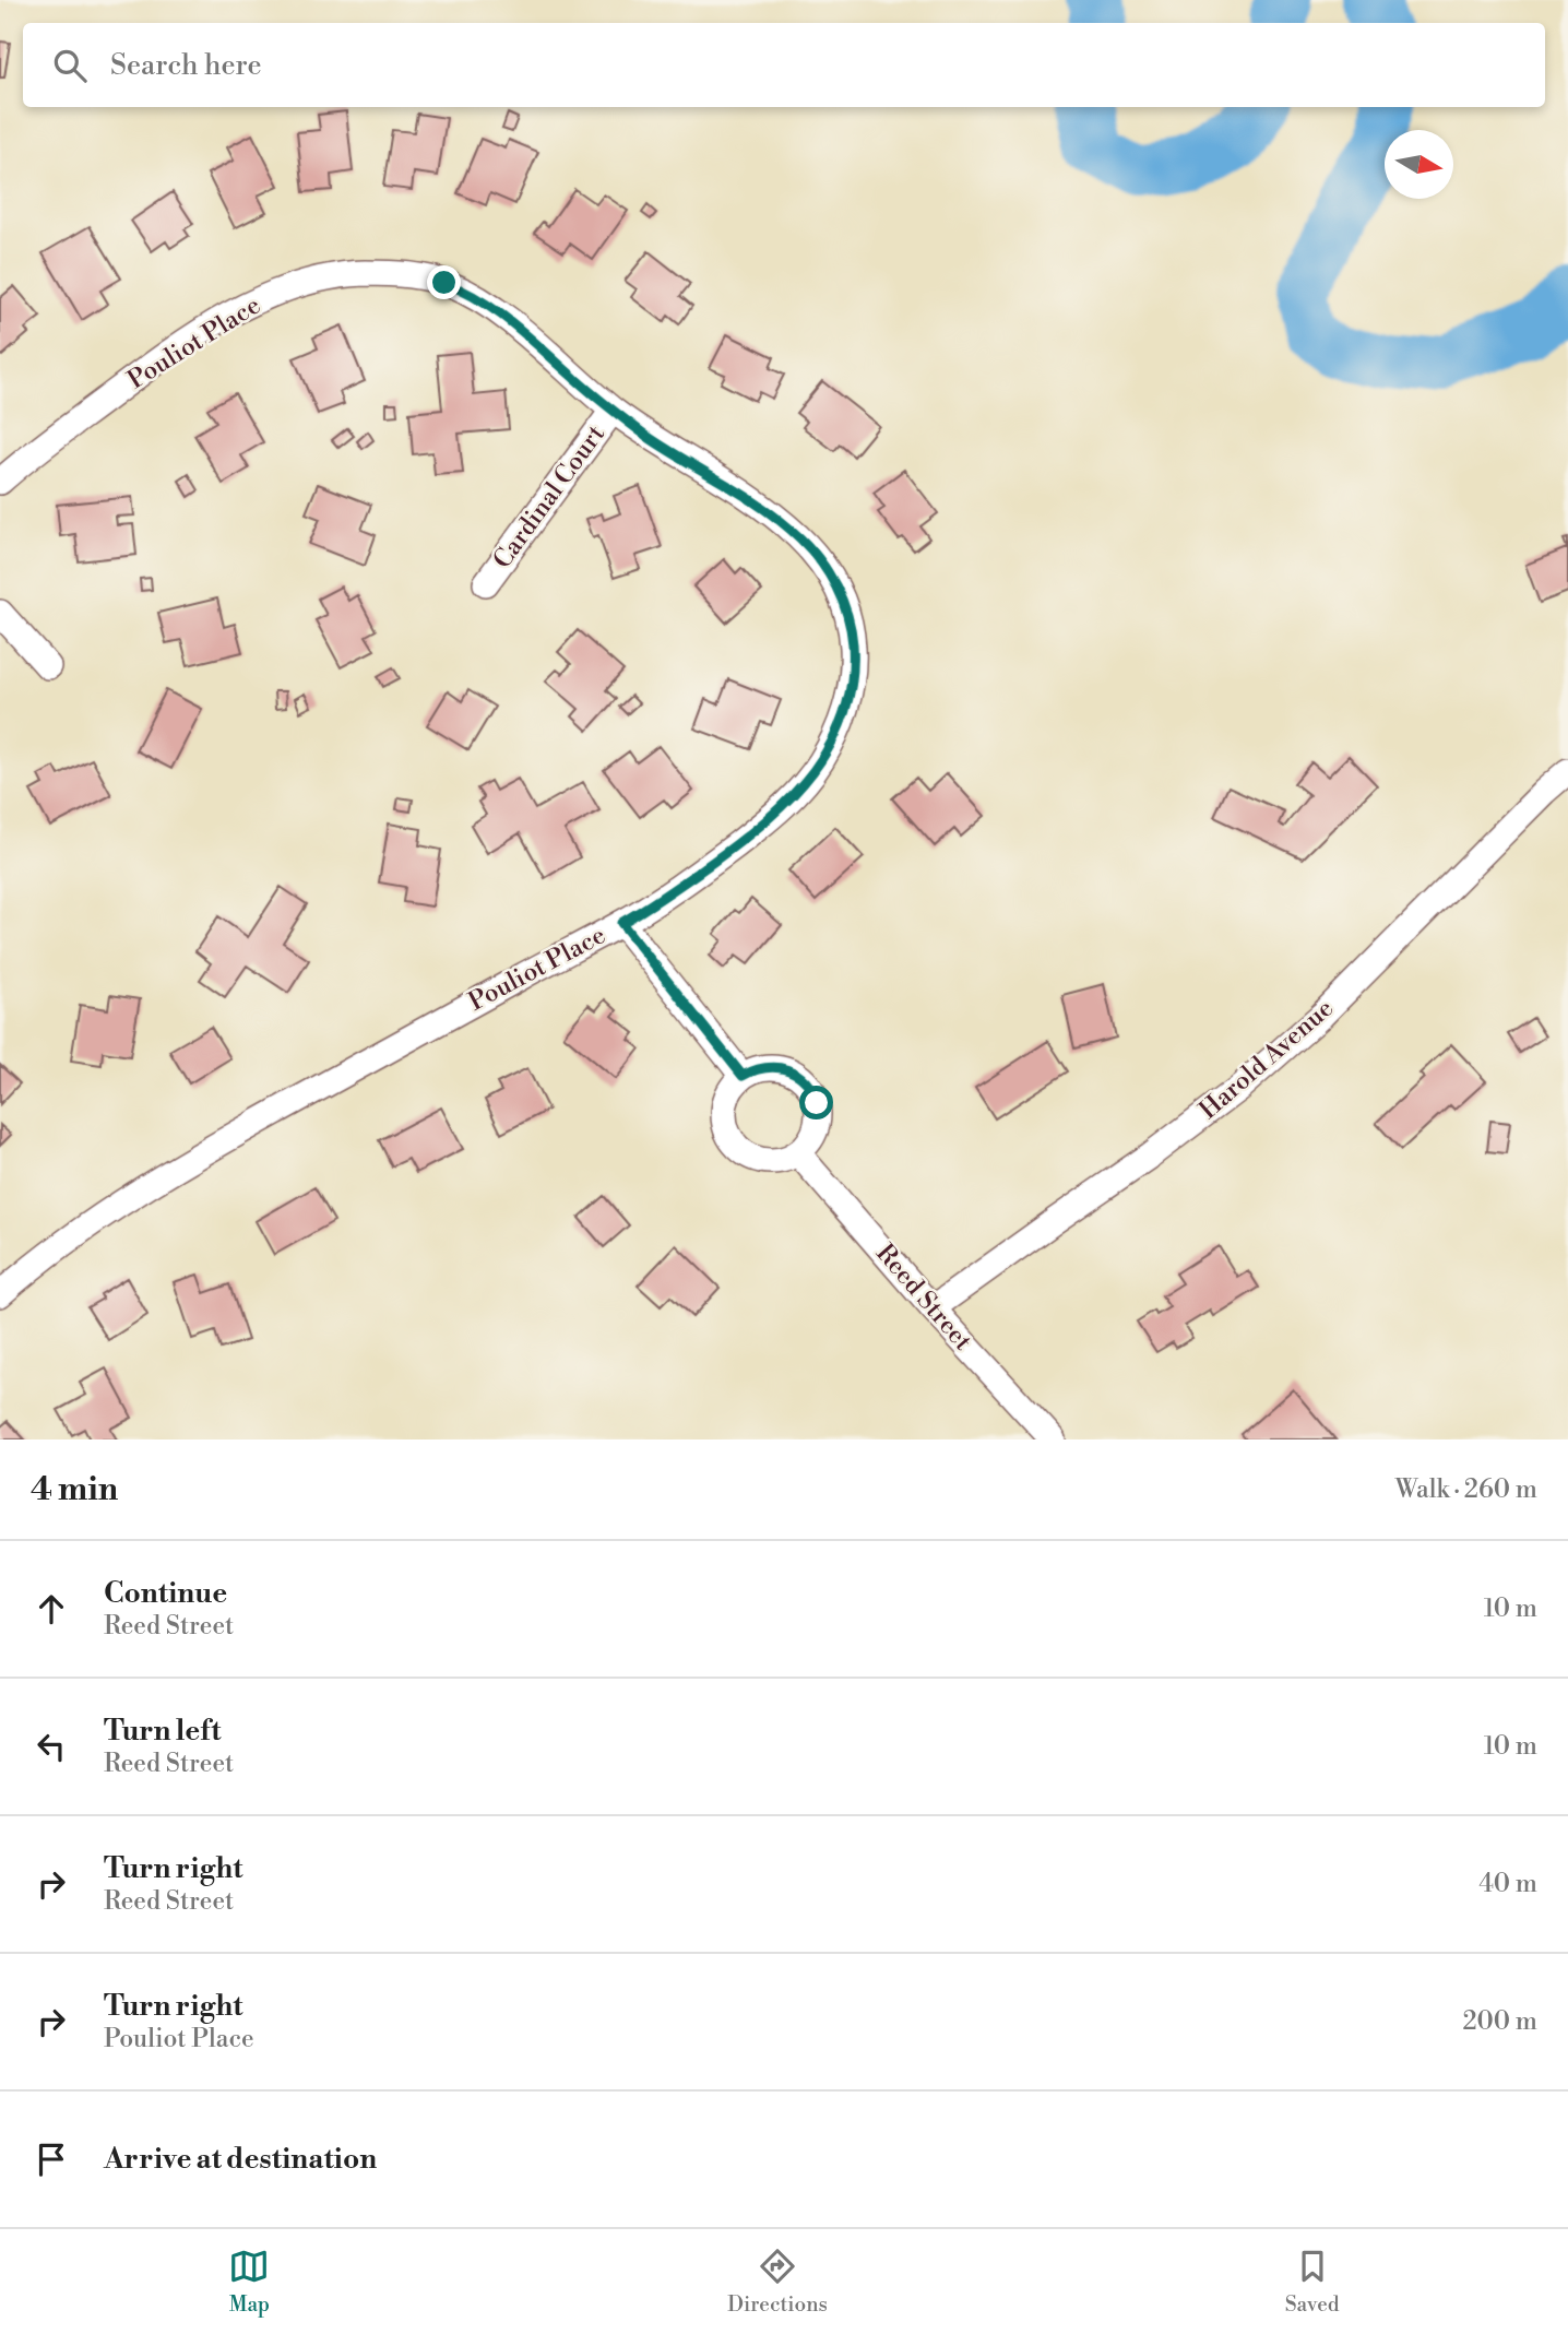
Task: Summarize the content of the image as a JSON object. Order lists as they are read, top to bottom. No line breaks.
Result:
{"streets":{"street":["Pouliot Place","Cardinal Court","Harold Avenue","Reed Street"]},"crossings":[["Pouliot Place","Cardinal Court"],["Harold Avenue","Reed Street"]],"north":"right","page":{"search":"Search here","heading":["4 min","Walk · 260 m"],"list":[["Continue","Reed Street","10 m"],["Turn left","Reed Street","10 m"],["Turn right","Reed Street","40 m"],["Turn right","Pouliot Place","200 m"],"Arrive at destination"],"nav":["Map","Directions","Saved"]}}
